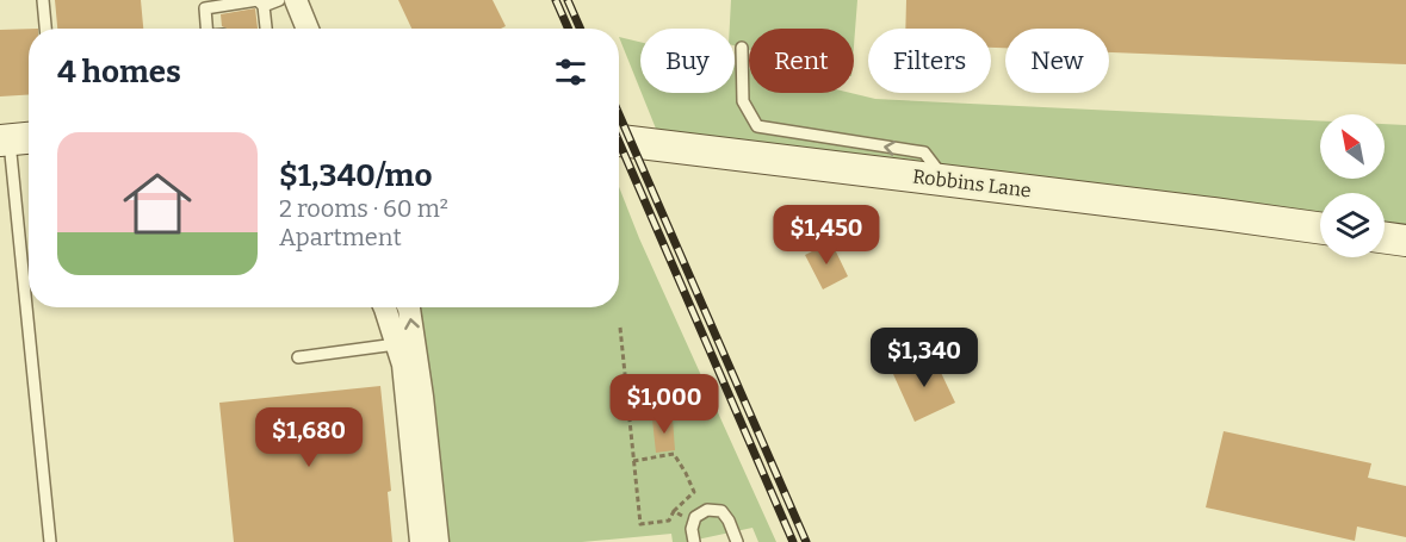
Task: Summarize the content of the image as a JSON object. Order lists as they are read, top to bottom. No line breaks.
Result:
{"streets":{"street":["Robbins Lane"]},"north":"top left","page":{"chip":["Buy","Rent","Filters","New"],"heading":"4 homes","list":[{"name":"$1,340/mo","note":"2 rooms · 60 m² · Apartment"}],"price":["$1,450","$1,340","$1,000","$1,680"]}}
